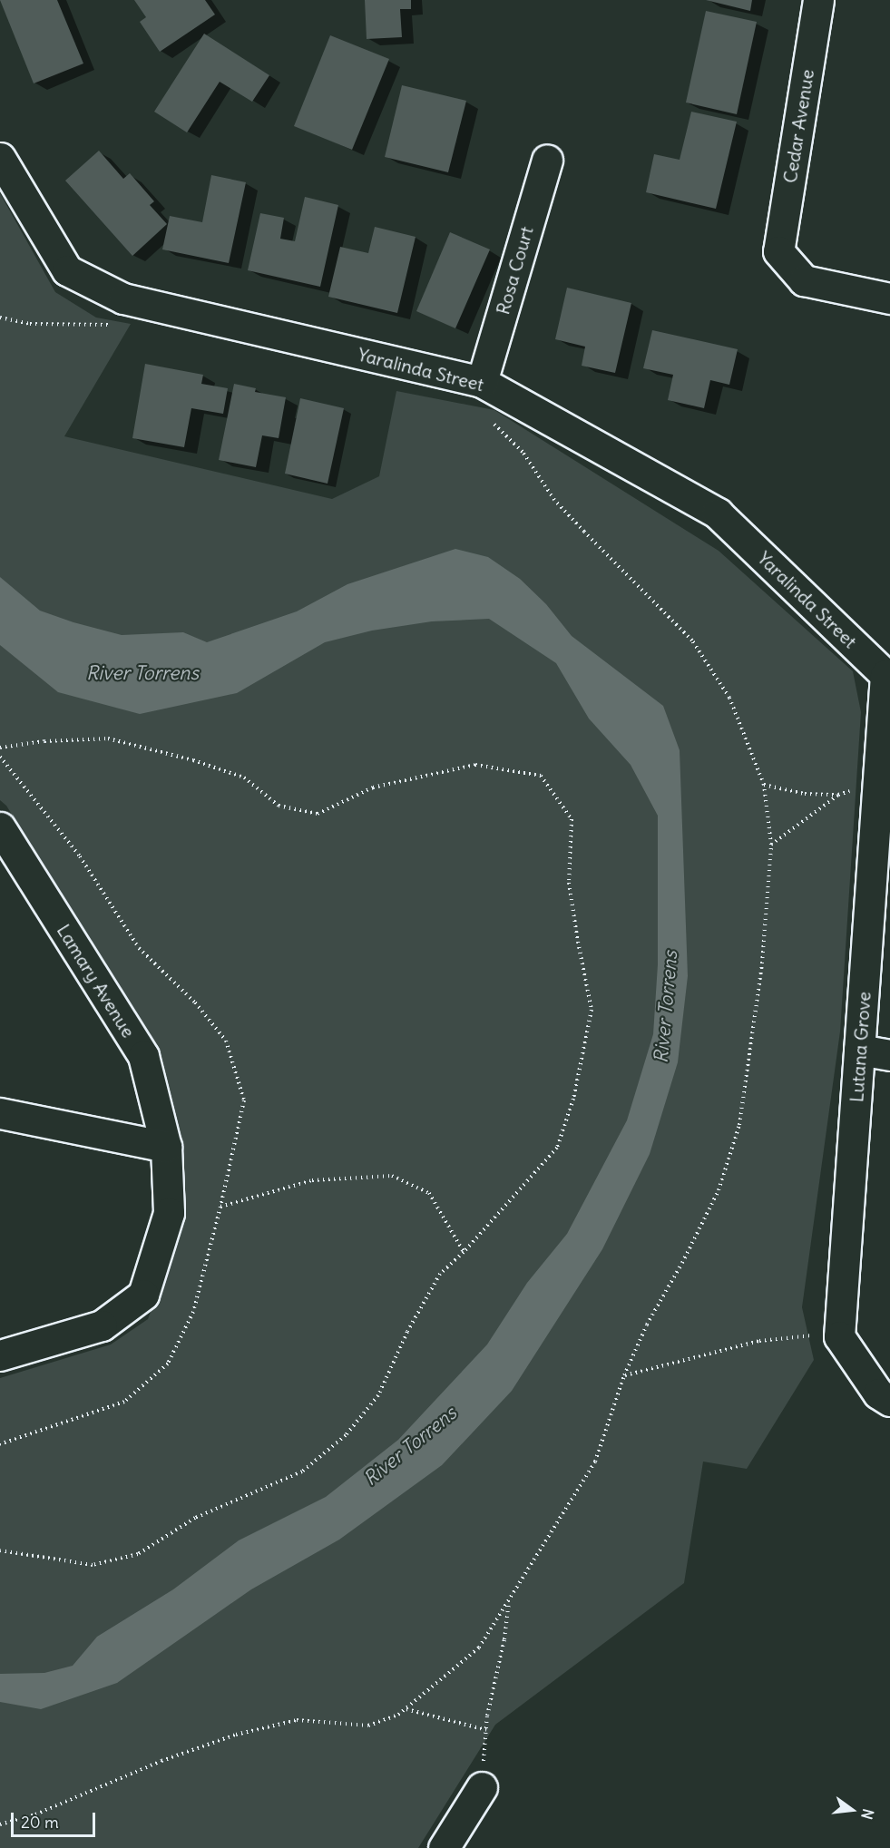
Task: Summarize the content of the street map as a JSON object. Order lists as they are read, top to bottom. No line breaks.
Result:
{"streets":{"street":["Cedar Avenue","Rosa Court","Yaralinda Street","Lamary Avenue","Lutana Grove"]},"crossings":[["Rosa Court","Yaralinda Street"],["Yaralinda Street","Lutana Grove"]],"water":["River Torrens"],"scale_bar":"20 m","north":"right"}
